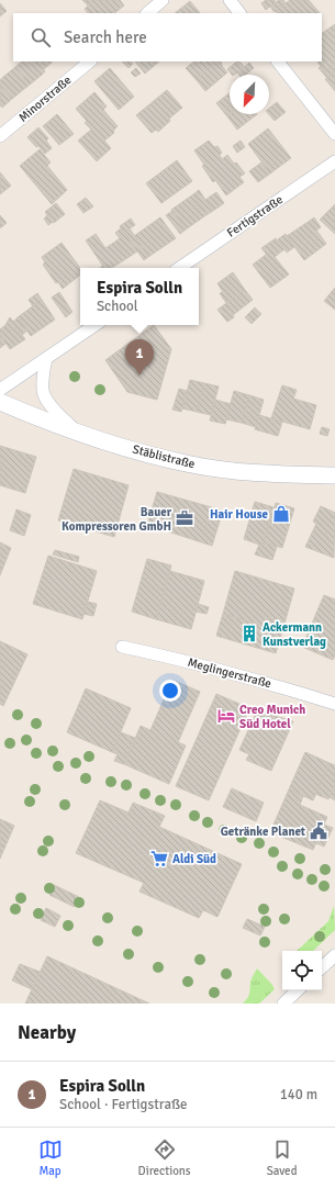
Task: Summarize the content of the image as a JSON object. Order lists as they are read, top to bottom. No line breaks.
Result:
{"streets":{"main road":["Stäblistraße"],"street":["Minorstraße","Fertigstraße","Meglingerstraße"]},"places":{"shop":["Hair House"],"office":["Bauer Kompressoren GmbH"],"building":["Ackermann Kunstverlag"],"hotel":["Creo Munich Süd Hotel"],"public building":["Getränke Planet"],"supermarket":["Aldi Süd"]},"north":"bottom left","page":{"search":"Search here","popup":["Espira Solln","School"],"pins":"1","heading":"Nearby","list":[{"mark":"1","name":"Espira Solln","note":"School · Fertigstraße","value":"140 m"}],"nav":["Map","Directions","Saved"]}}
